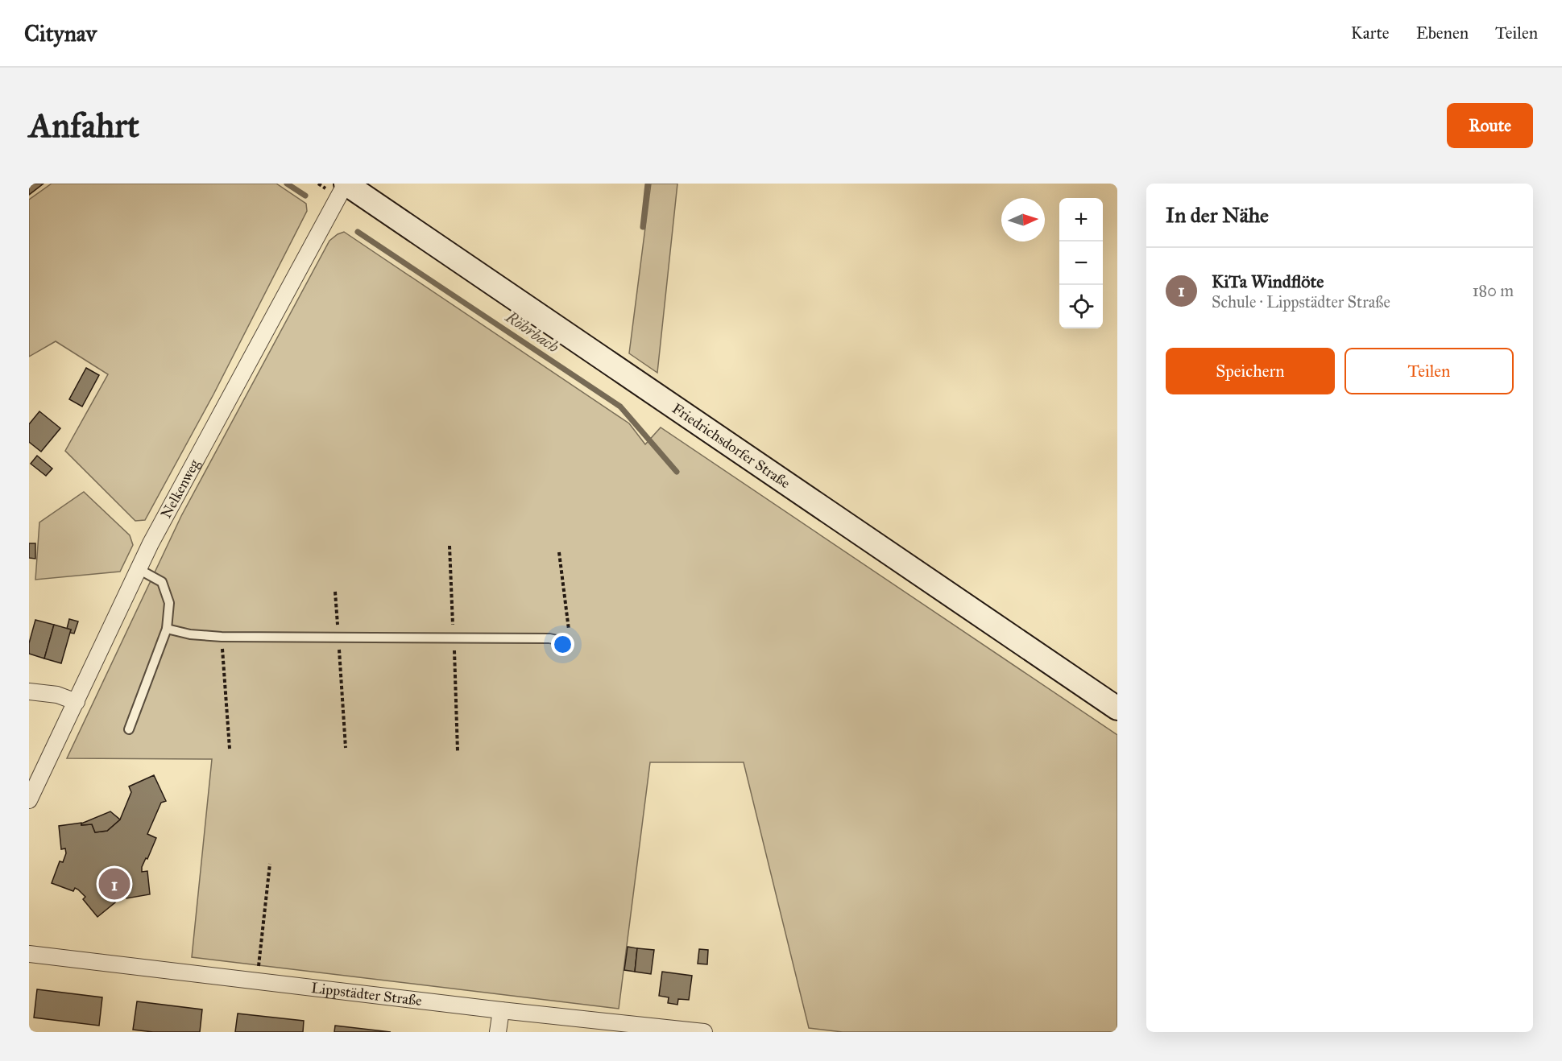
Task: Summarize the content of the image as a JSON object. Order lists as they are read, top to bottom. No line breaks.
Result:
{"streets":{"main road":["Friedrichsdorfer Straße"],"street":["Nelkenweg","Lippstädter Straße"]},"crossings":[["Friedrichsdorfer Straße","Nelkenweg"]],"water":["Röhrbach"],"north":"right","page":{"header":"Citynav","nav":["Karte","Ebenen","Teilen"],"buttons":["Route",["Speichern","Teilen"]],"title":"Anfahrt","heading":"In der Nähe","map_buttons":["+","−"],"list":[{"mark":"1","name":"KiTa Windflöte","note":"Schule · Lippstädter Straße","value":"180 m"}],"pins":"1"}}
